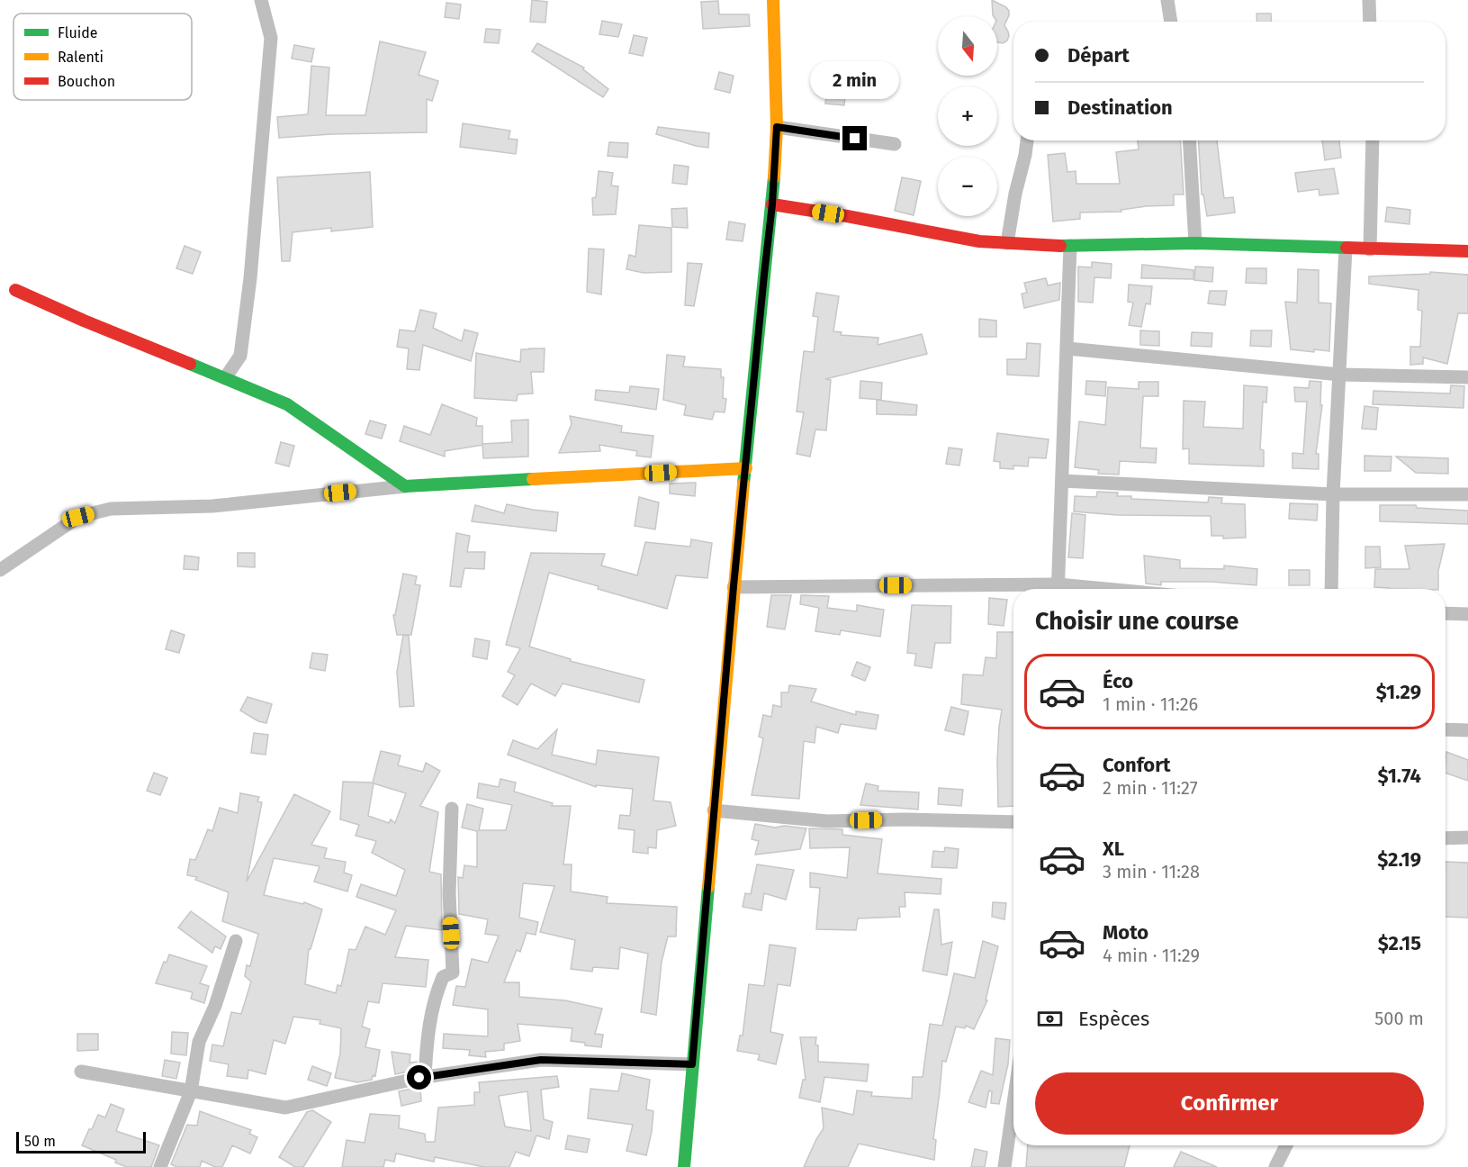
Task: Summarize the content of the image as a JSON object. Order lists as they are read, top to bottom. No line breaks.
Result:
{"legend":["Fluide","Ralenti","Bouchon"],"scale_bar":"50 m","north":"bottom","page":{"map_buttons":["+","−"],"banner":["Départ","Destination"],"bubble":"2 min","heading":"Choisir une course","list":[{"name":"Éco","note":"1 min · 11:26","value":"$1.29"},{"name":"Confort","note":"2 min · 11:27","value":"$1.74"},{"name":"XL","note":"3 min · 11:28","value":"$2.19"},{"name":"Moto","note":"4 min · 11:29","value":"$2.15"}],"pay":["Espèces","500 m"],"buttons":"Confirmer","scale":"50 m"}}
